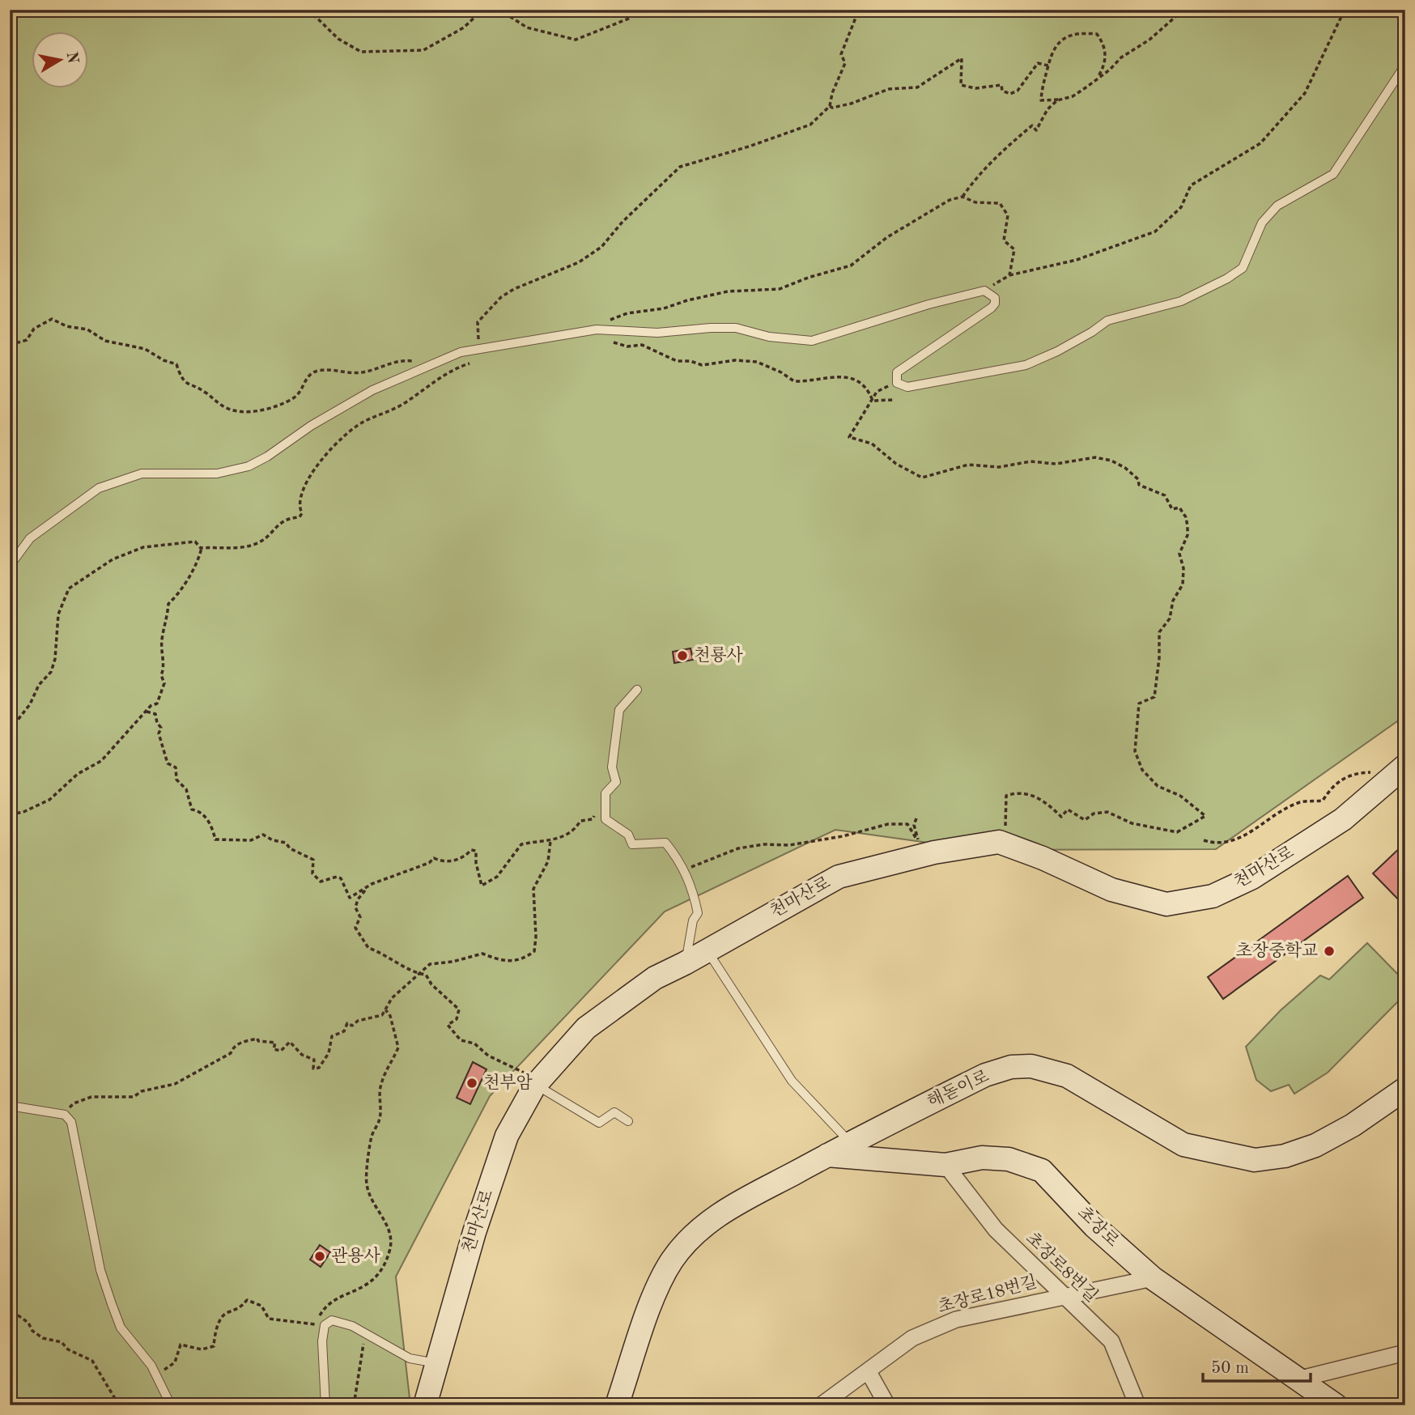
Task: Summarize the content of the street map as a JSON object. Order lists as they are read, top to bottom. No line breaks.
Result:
{"streets":{"street":["천마산로","해돋이로","초장로","초장로8번길","초장로18번길"]},"crossings":[["해돋이로","초장로"],["초장로","초장로8번길"],["초장로","초장로18번길"],["초장로8번길","초장로18번길"]],"places":["천룡사","초장중학교","천부암","관용사"],"scale_bar":"50 m","north":"right"}
